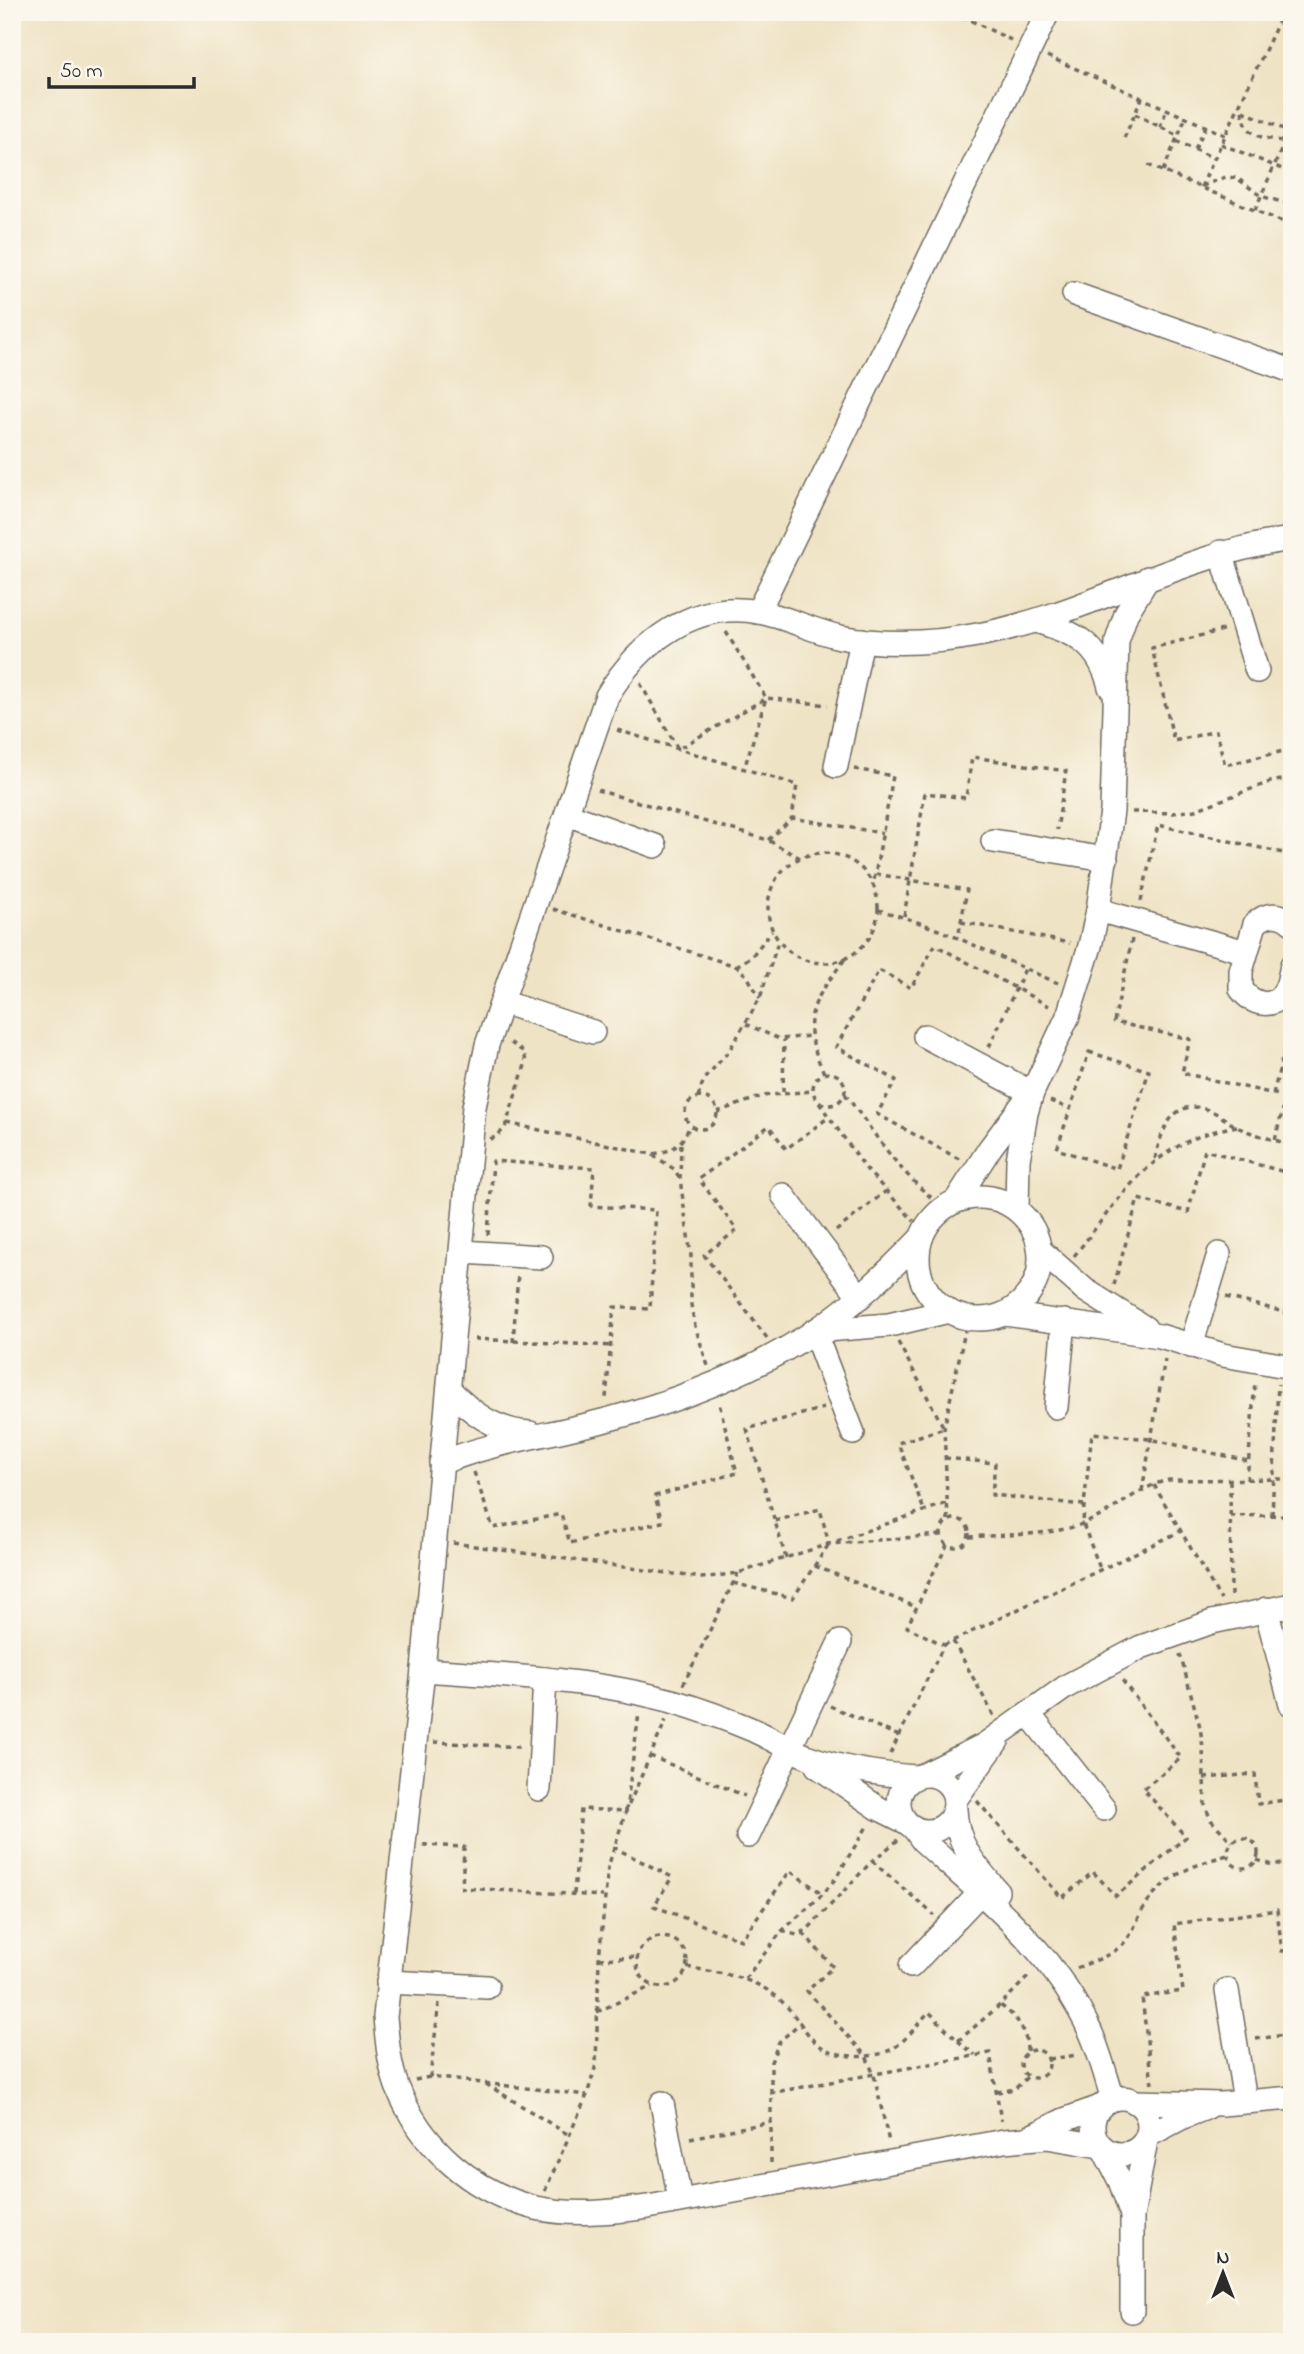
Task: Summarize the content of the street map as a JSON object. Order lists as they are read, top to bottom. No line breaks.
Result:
{"scale_bar":"50 m","north":"top"}
